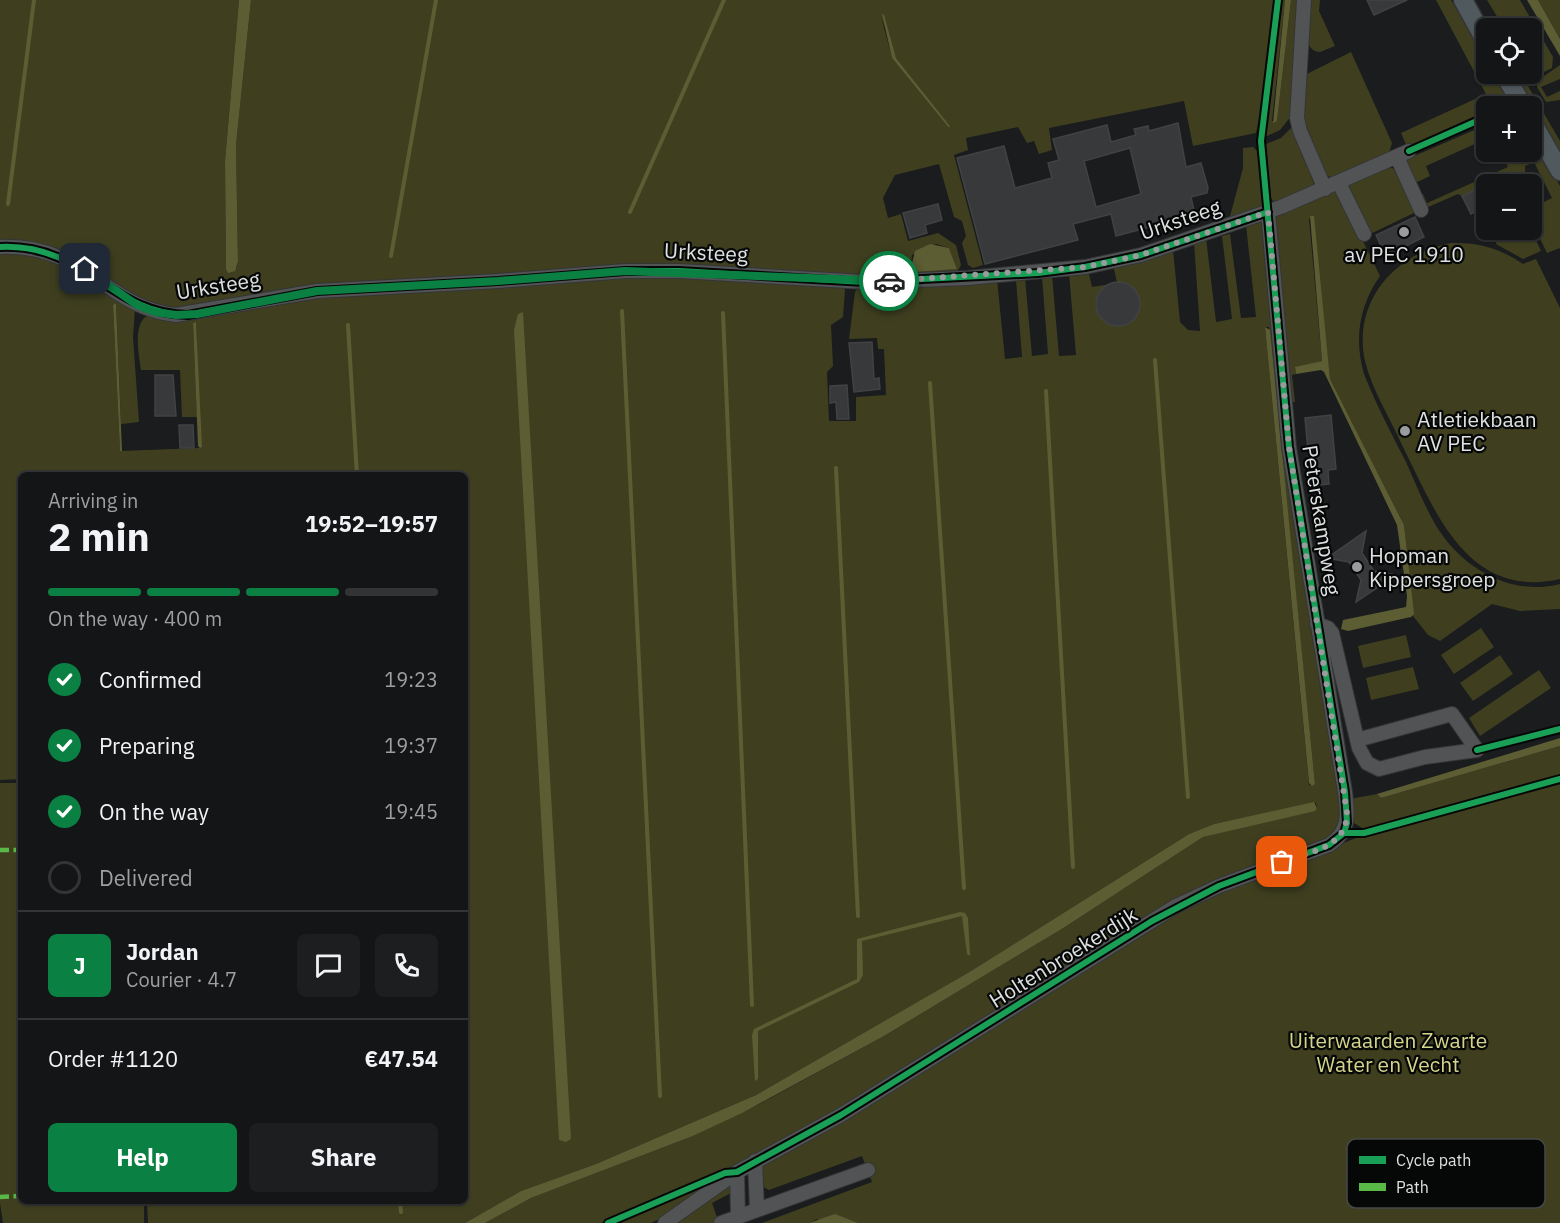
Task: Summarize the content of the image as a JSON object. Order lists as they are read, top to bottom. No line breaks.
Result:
{"streets":{"street":["Urksteeg","Peterskampweg","Holtenbroekerdijk"]},"crossings":[["Urksteeg","Peterskampweg"],["Peterskampweg","Holtenbroekerdijk"]],"parks":["Uiterwaarden Zwarte Water en Vecht"],"places":["av PEC 1910","Atletiekbaan AV PEC","Hopman Kippersgroep"],"legend":["Cycle path","Path"],"page":{"map_buttons":["+","−"],"heading":["2 min","Arriving in","19:52–19:57"],"panel":["Jordan","Courier · 4.7","Order #1120","€47.54"],"bar":"On the way · 400 m","list":[["Confirmed","19:23"],["Preparing","19:37"],["On the way","19:45"],"Delivered"],"round":"J","buttons":["Help","Share"]}}
